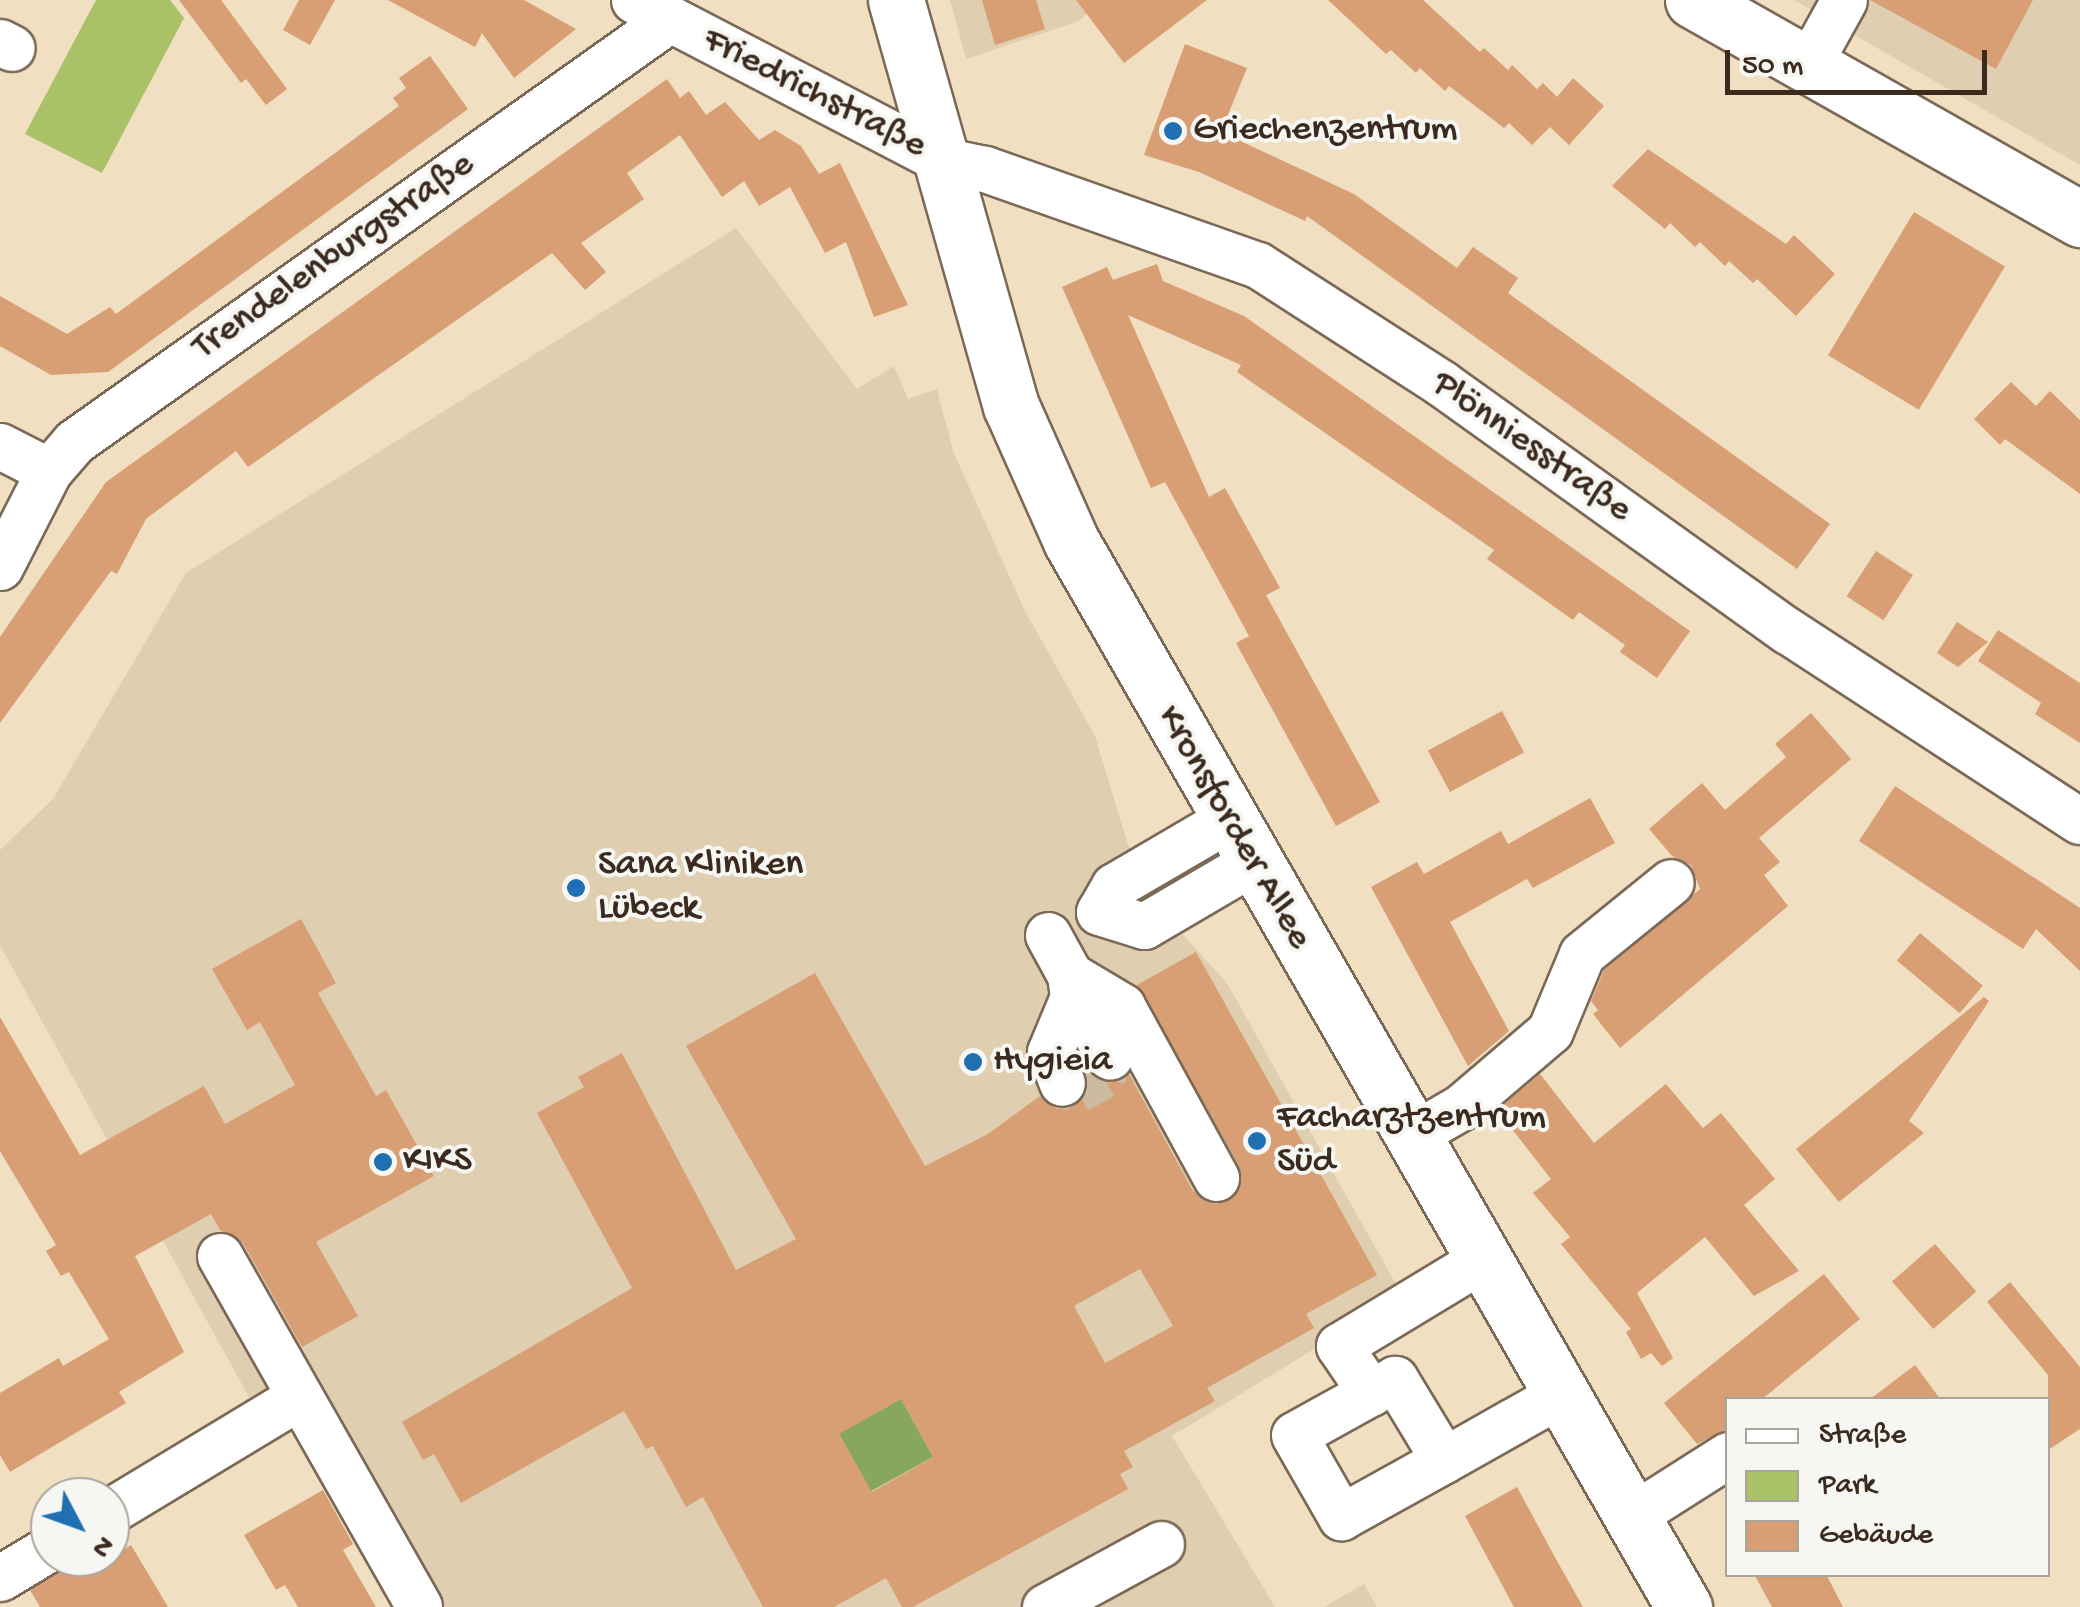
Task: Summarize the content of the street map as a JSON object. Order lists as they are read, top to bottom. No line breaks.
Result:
{"streets":{"main road":["Kronsforder Allee"],"street":["Friedrichstraße","Trendelenburgstraße","Plönniesstraße"]},"crossings":[["Friedrichstraße","Trendelenburgstraße"],["Friedrichstraße","Plönniesstraße"],["Friedrichstraße","Kronsforder Allee"],["Plönniesstraße","Kronsforder Allee"]],"places":["Griechenzentrum","Sana Kliniken Lübeck","Hygieia","Facharztzentrum Süd","KIKS"],"legend":["Straße","Park","Gebäude"],"scale_bar":"50 m","north":"bottom right"}
